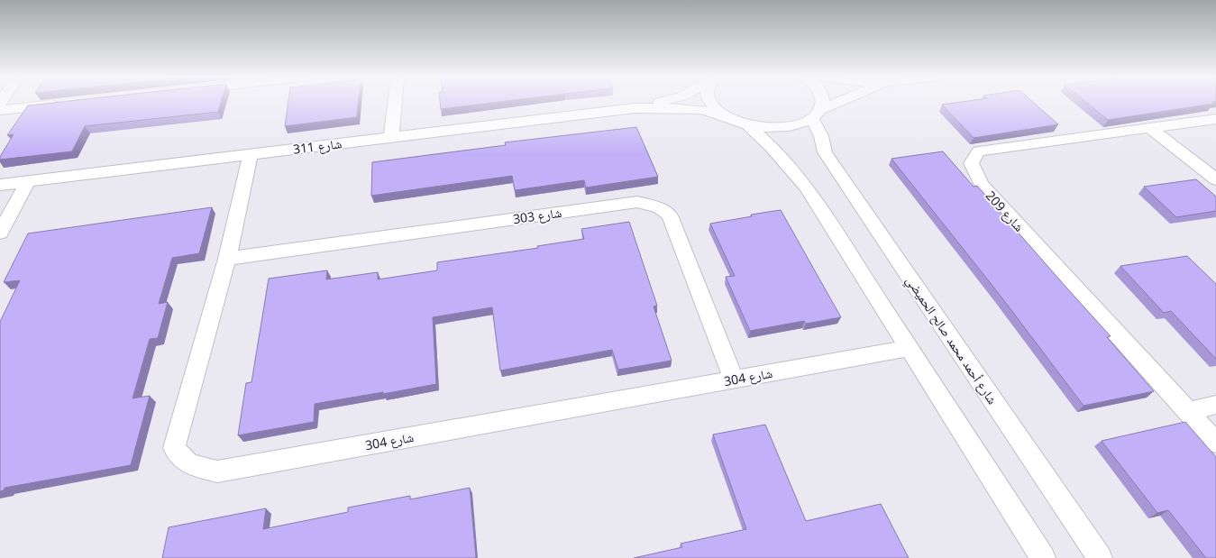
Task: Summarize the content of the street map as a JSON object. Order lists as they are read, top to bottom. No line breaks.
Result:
{"streets":{"street":["شارع 311","شارع 209","شارع 303","شارع أحمد محمد صالح الحميضي","شارع 304"]},"crossings":[["شارع 311","شارع 304"],["شارع 303","شارع 304"]]}
